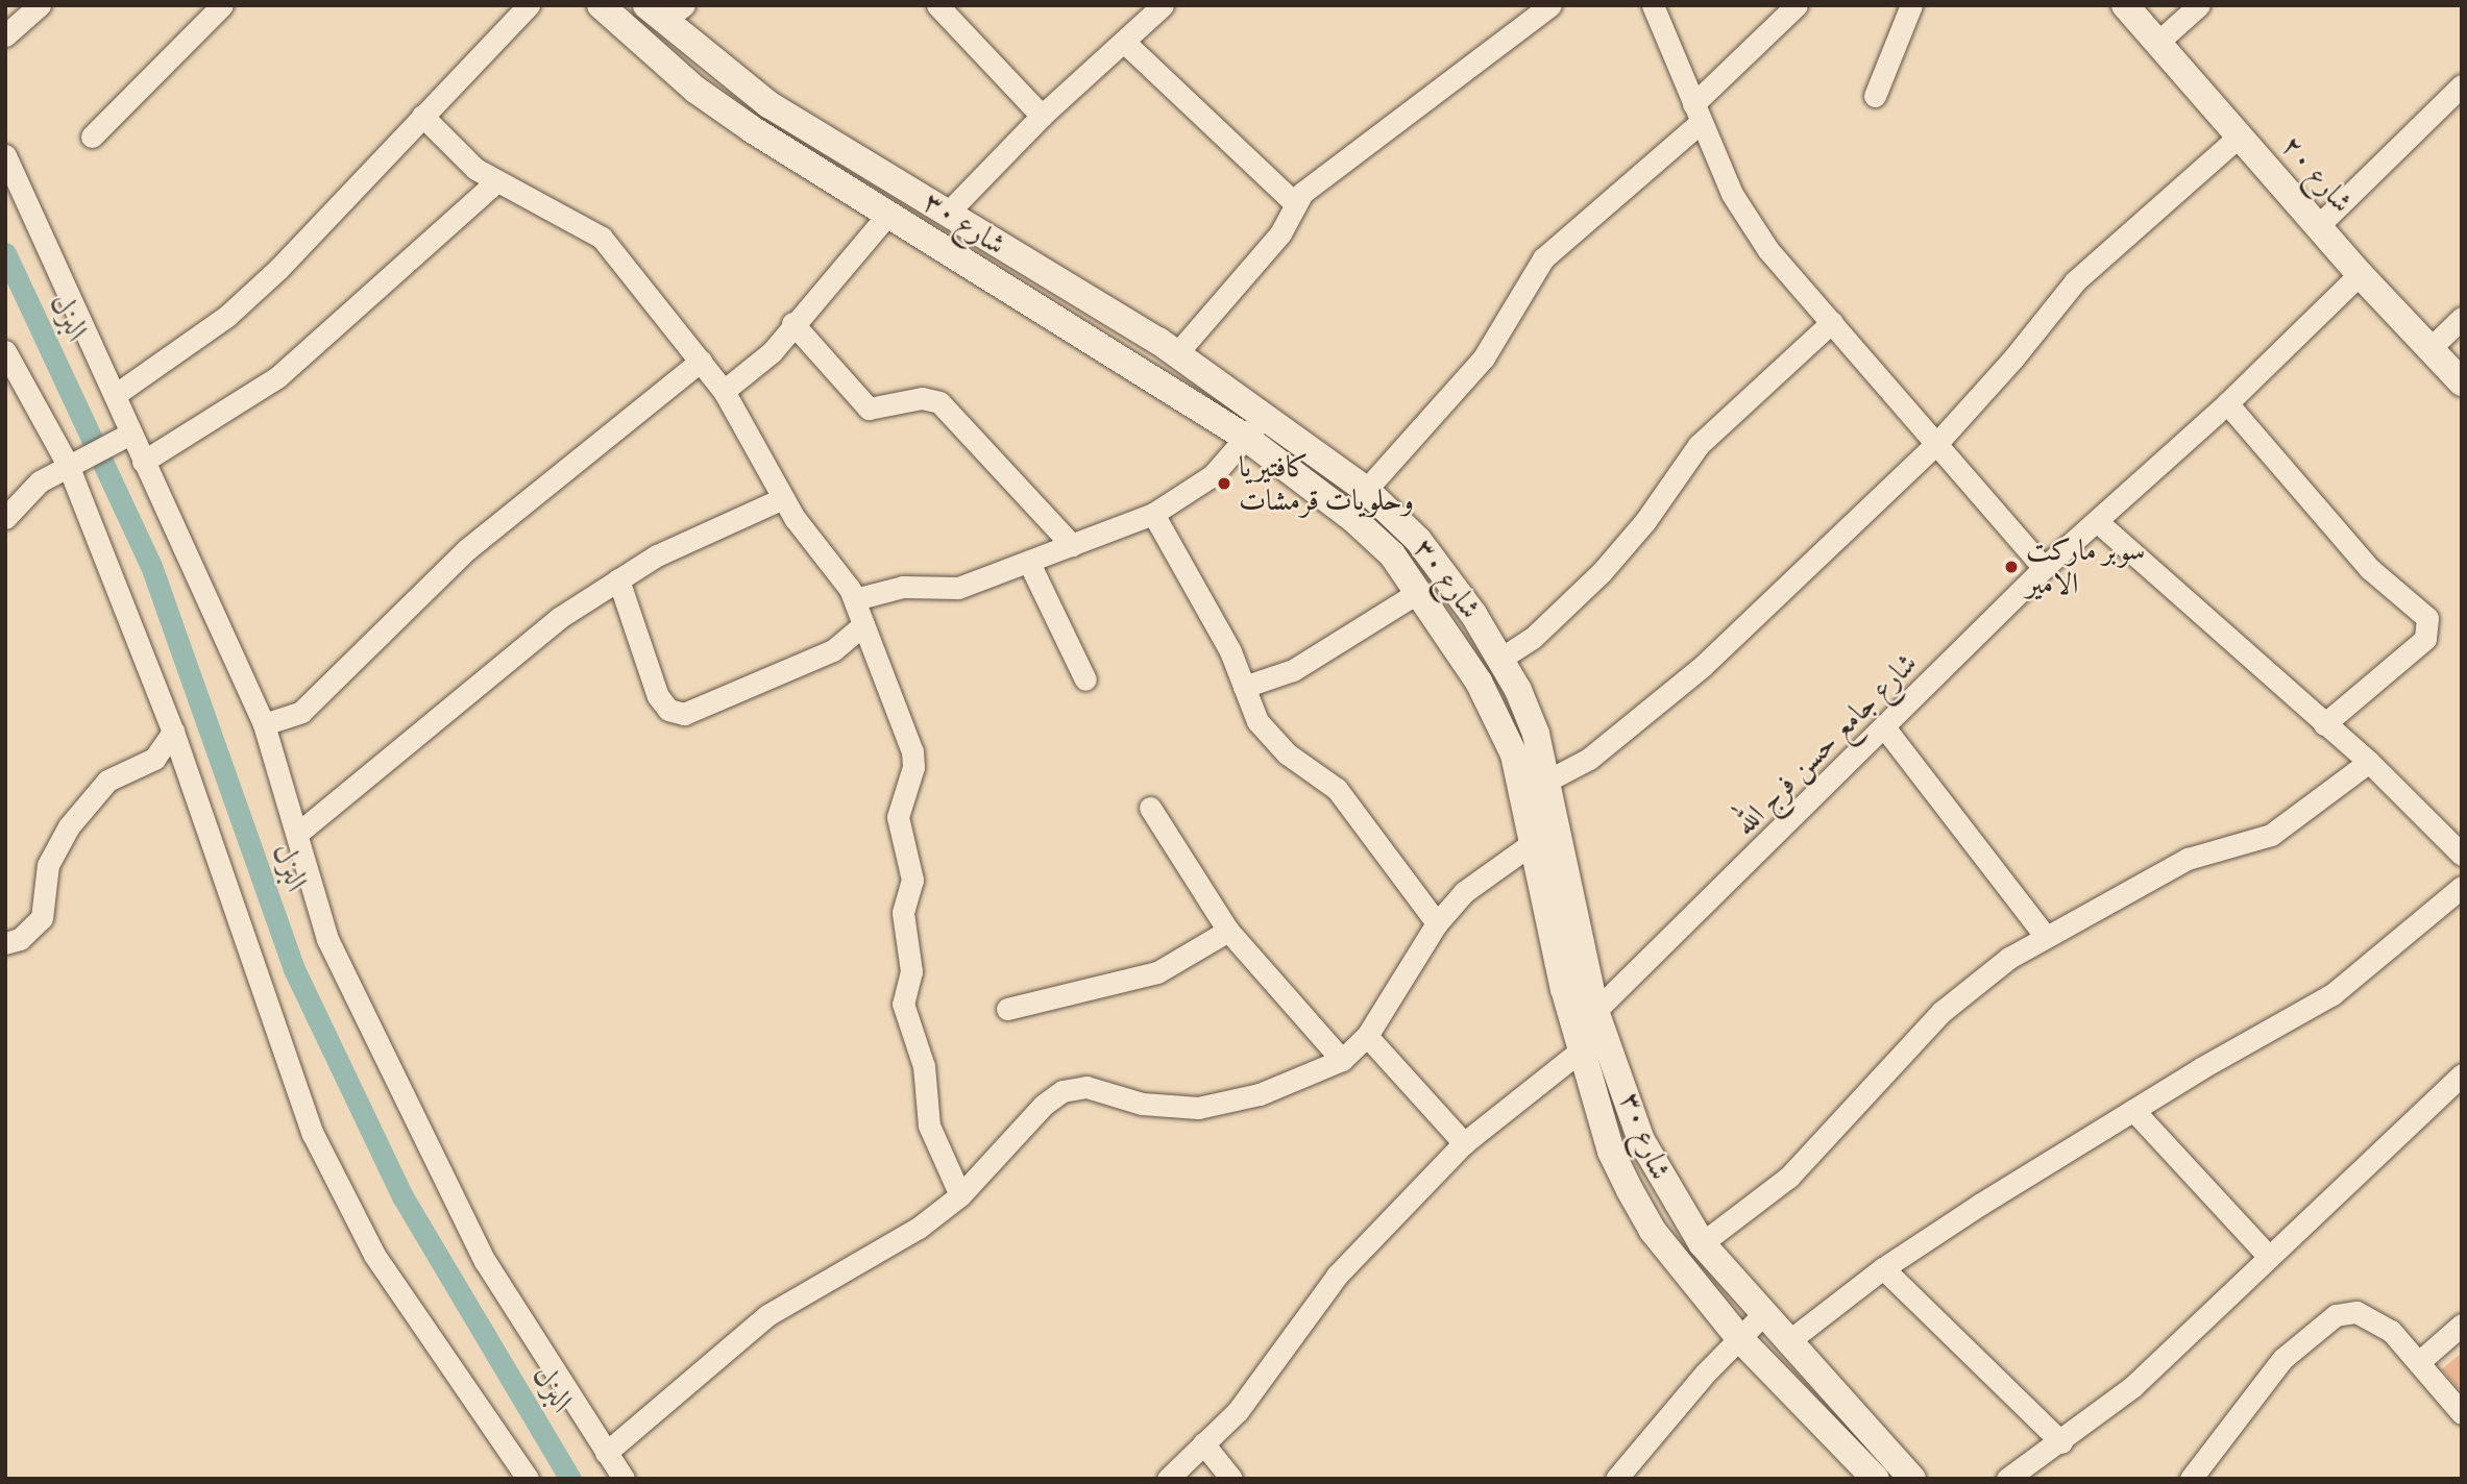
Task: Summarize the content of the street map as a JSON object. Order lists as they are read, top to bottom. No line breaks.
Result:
{"streets":{"street":["شارع ٢٠","شارع ٣٠","شارع جامع حسن فرج الله"]},"crossings":[["شارع ٢٠","شارع جامع حسن فرج الله"],["شارع ٣٠","شارع جامع حسن فرج الله"]],"water":["البزل"],"places":["كافتيريا وحلويات قرمشات","سوبر ماركت الامير"]}
